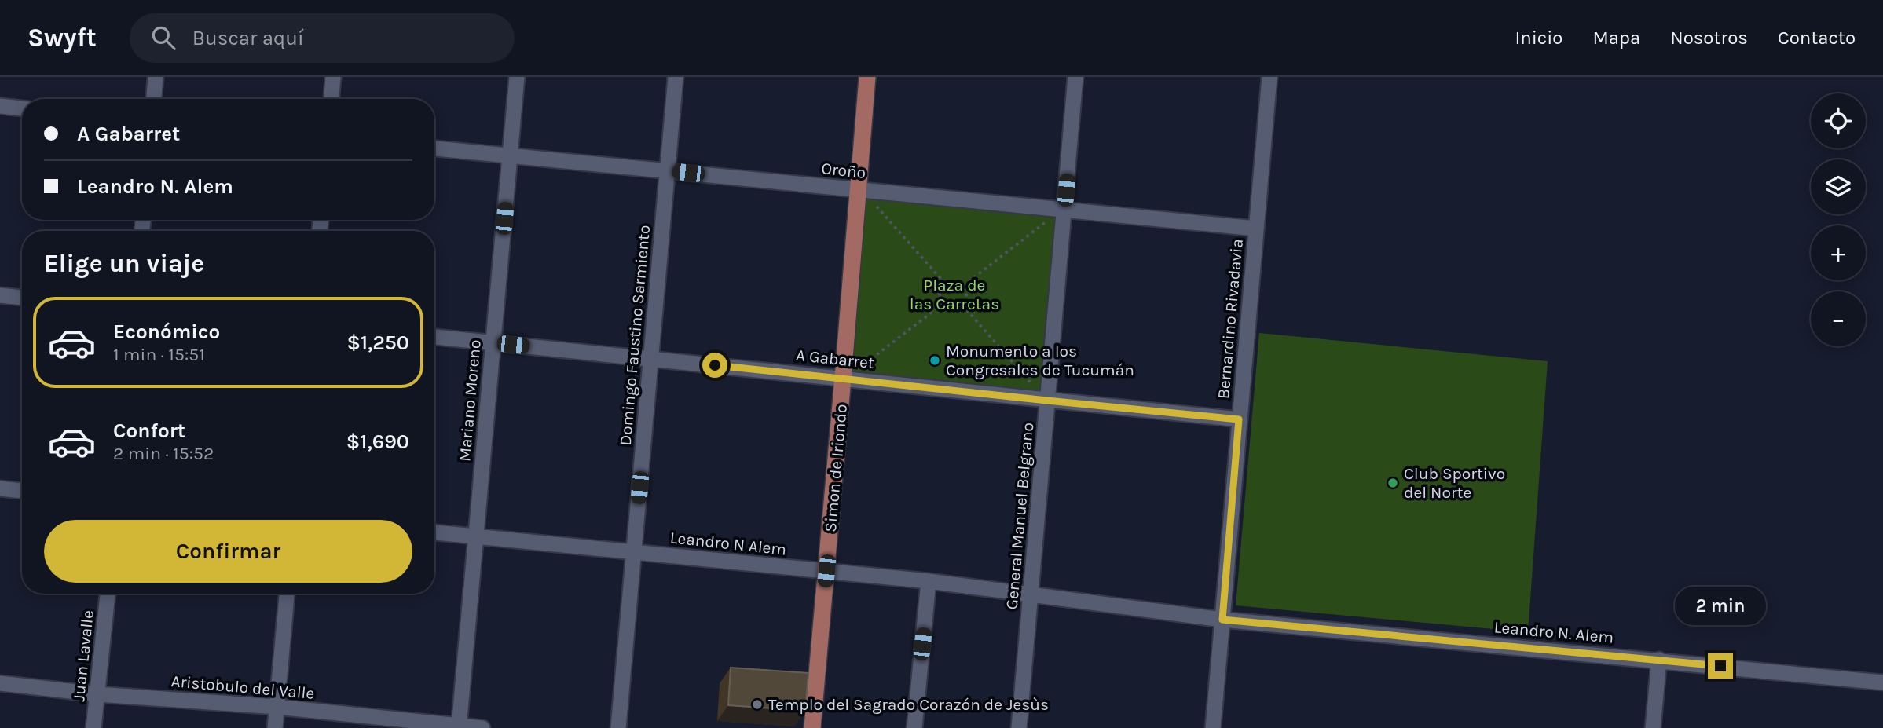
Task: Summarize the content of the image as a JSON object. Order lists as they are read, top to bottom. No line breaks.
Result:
{"streets":{"main road":["Simon de Iriondo"],"street":["Oroño","Bernardino Rivadavia","Domingo Faustino Sarmiento","A Gabarret","Mariano Moreno","General Manuel Belgrano","Leandro N Alem","Leandro N. Alem","Juan Lavalle","Aristobulo del Valle"]},"crossings":[["Oroño","Bernardino Rivadavia"],["Oroño","Domingo Faustino Sarmiento"],["Oroño","Mariano Moreno"],["Oroño","Simon de Iriondo"],["Oroño","General Manuel Belgrano"],["Bernardino Rivadavia","A Gabarret"],["Bernardino Rivadavia","Leandro N Alem"],["Bernardino Rivadavia","Leandro N. Alem"],["Domingo Faustino Sarmiento","A Gabarret"],["Domingo Faustino Sarmiento","Leandro N Alem"],["A Gabarret","Mariano Moreno"],["A Gabarret","Simon de Iriondo"],["A Gabarret","General Manuel Belgrano"],["Mariano Moreno","Leandro N Alem"],["Mariano Moreno","Aristobulo del Valle"],["Simon de Iriondo","Leandro N Alem"],["General Manuel Belgrano","Leandro N Alem"],["Leandro N Alem","Leandro N. Alem"],["Juan Lavalle","Aristobulo del Valle"]],"parks":["Plaza de las Carretas"],"places":["Monumento a los Congresales de Tucumán","Club Sportivo del Norte","Templo del Sagrado Corazón de Jesùs"],"page":{"header":"Swyft","search":"Buscar aquí","nav":["Inicio","Mapa","Nosotros","Contacto"],"map_buttons":["+","−"],"banner":["A Gabarret","Leandro N. Alem"],"heading":"Elige un viaje","list":[{"name":"Económico","note":"1 min · 15:51","value":"$1,250"},{"name":"Confort","note":"2 min · 15:52","value":"$1,690"}],"buttons":"Confirmar","bubble":"2 min"}}
